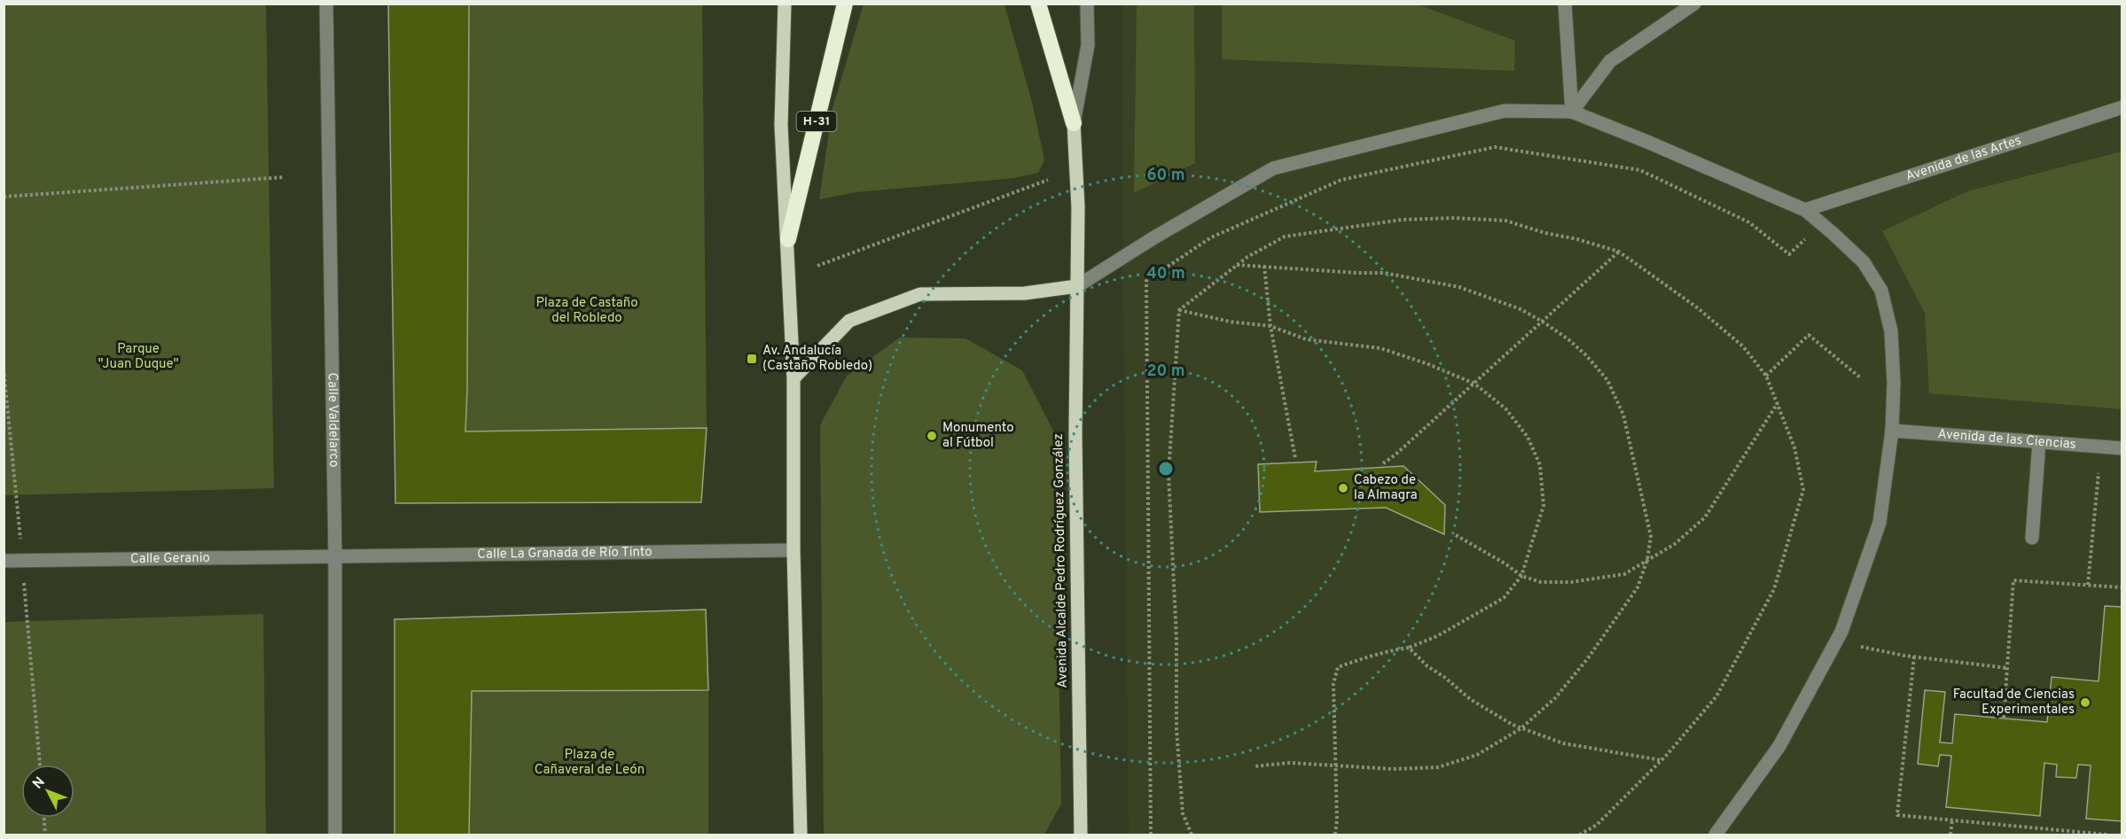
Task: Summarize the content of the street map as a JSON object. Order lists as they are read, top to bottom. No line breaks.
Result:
{"streets":{"highway":["H-31"],"main road":["Avenida Alcalde Pedro Rodríguez González"],"street":["Avenida de las Artes","Calle Valdelarco","Avenida de las Ciencias","Calle La Granada de Río Tinto","Calle Geranio"]},"crossings":[["Calle Valdelarco","Calle La Granada de Río Tinto"],["Calle Valdelarco","Calle Geranio"],["Calle La Granada de Río Tinto","Calle Geranio"]],"parks":["Plaza de Castaño del Robledo","Parque \"Juan Duque\"","Plaza de Cañaveral de León"],"places":{"transit":["Av. Andalucía (Castaño Robledo)"],"other":["Monumento al Fútbol","Cabezo de la Almagra","Facultad de Ciencias Experimentales"]},"north":"top left","rings":["60 m","40 m","20 m"]}
